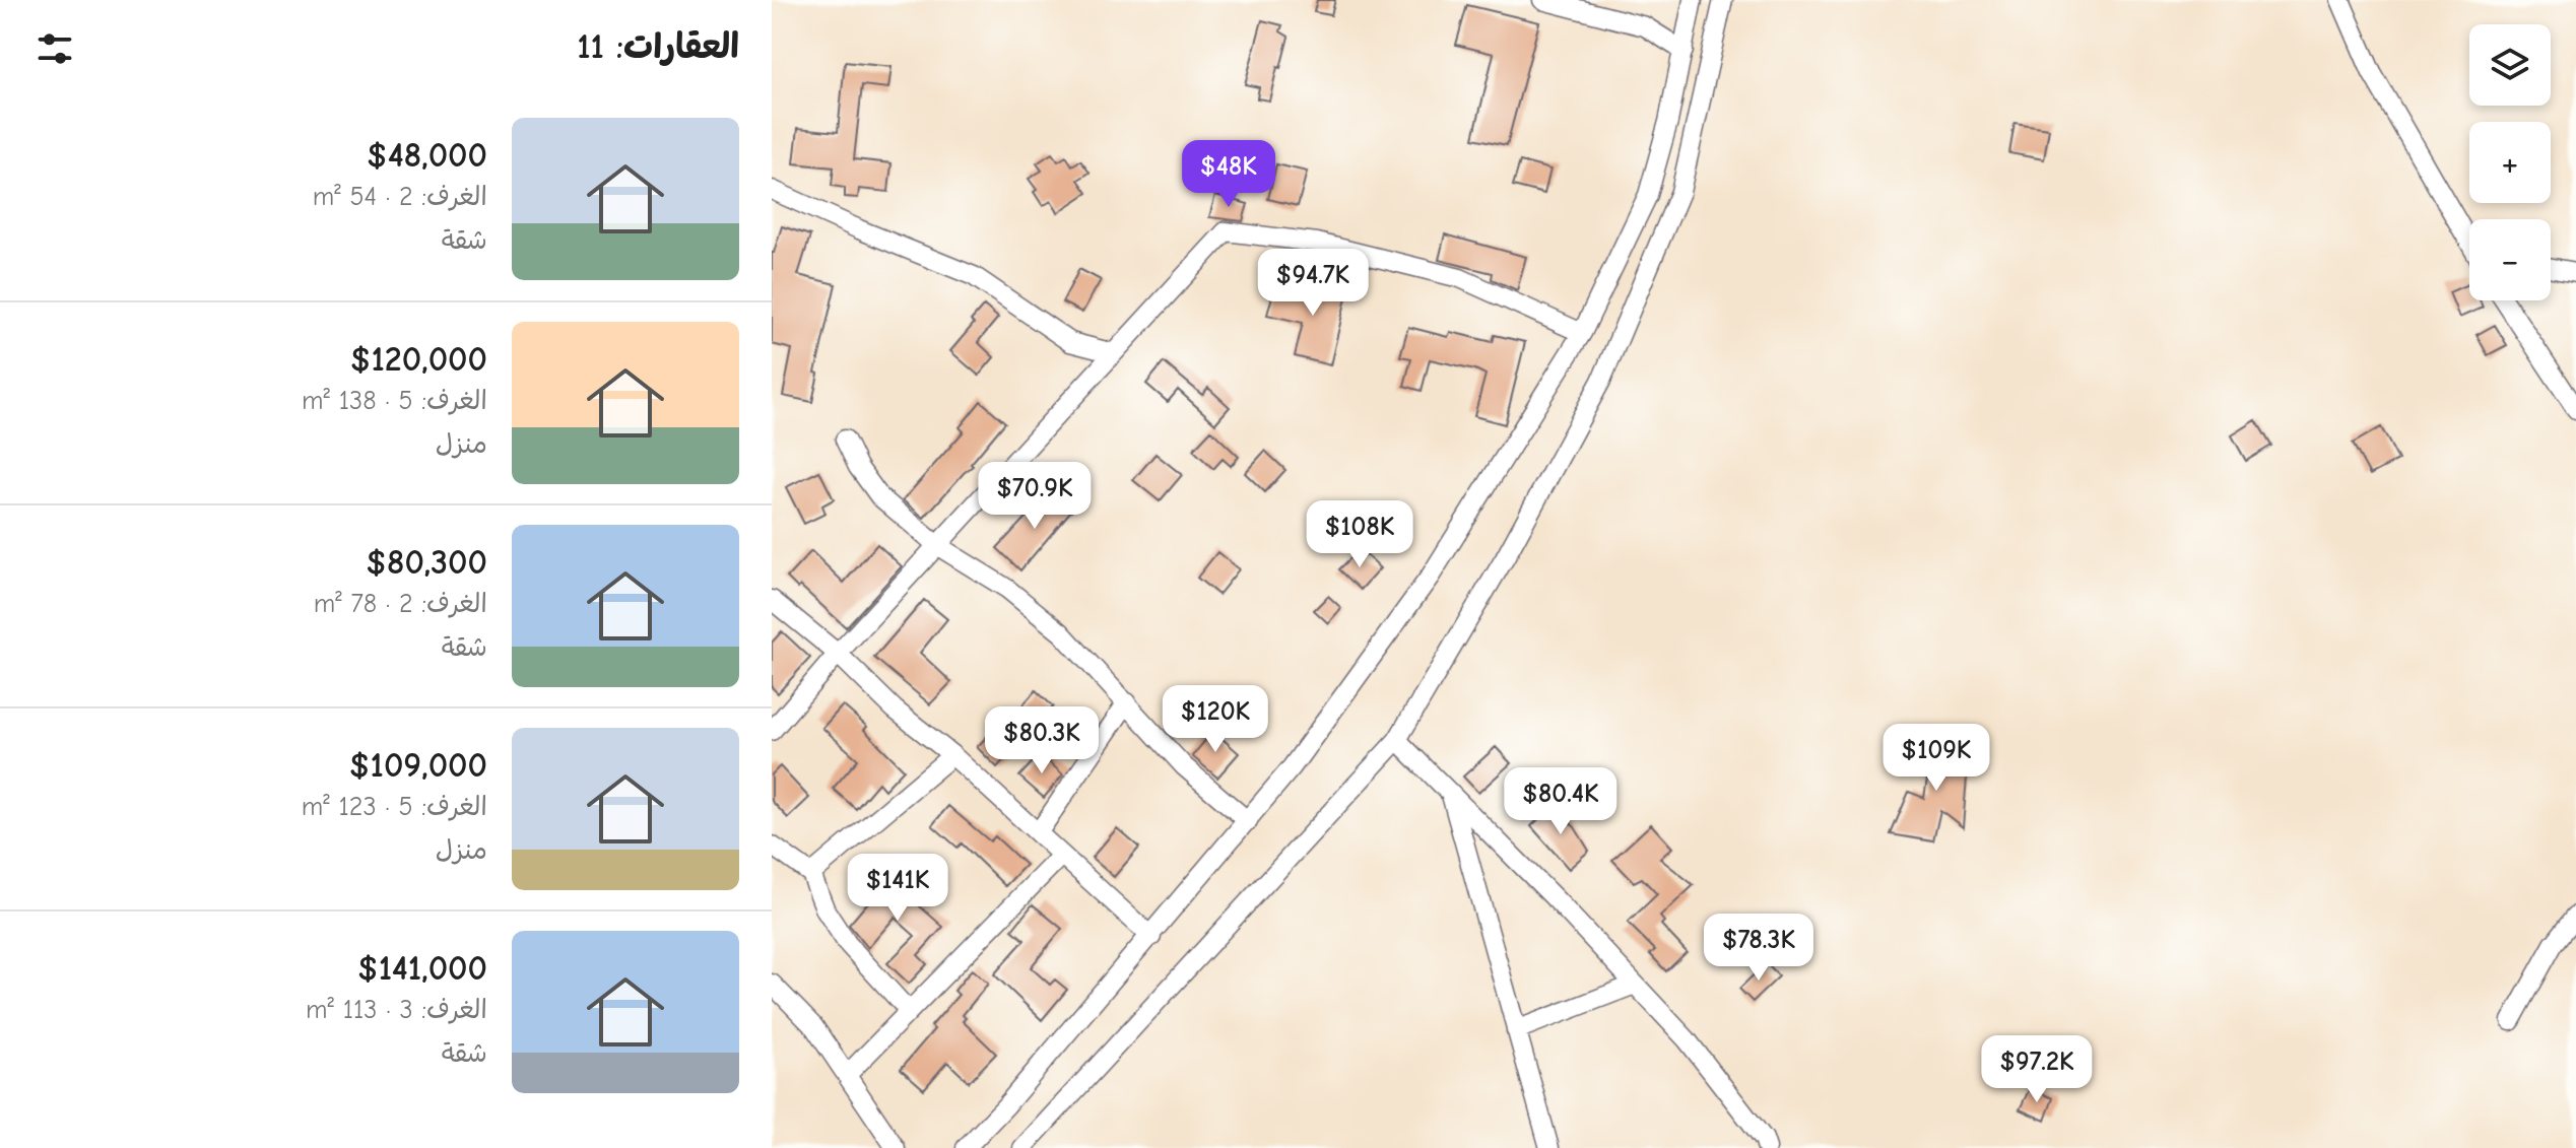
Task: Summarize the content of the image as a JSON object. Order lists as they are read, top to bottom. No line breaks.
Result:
{"page":{"heading":"العقارات: 11","map_buttons":["+","−"],"list":[{"name":"$48,000","note":"الغرف: 2 · 54 m² · شقة"},{"name":"$120,000","note":"الغرف: 5 · 138 m² · منزل"},{"name":"$80,300","note":"الغرف: 2 · 78 m² · شقة"},{"name":"$109,000","note":"الغرف: 5 · 123 m² · منزل"},{"name":"$141,000","note":"الغرف: 3 · 113 m² · شقة"}],"price":["$48K","$94.7K","$70.9K","$108K","$120K","$80.3K","$109K","$80.4K","$141K","$78.3K","$97.2K"]}}
